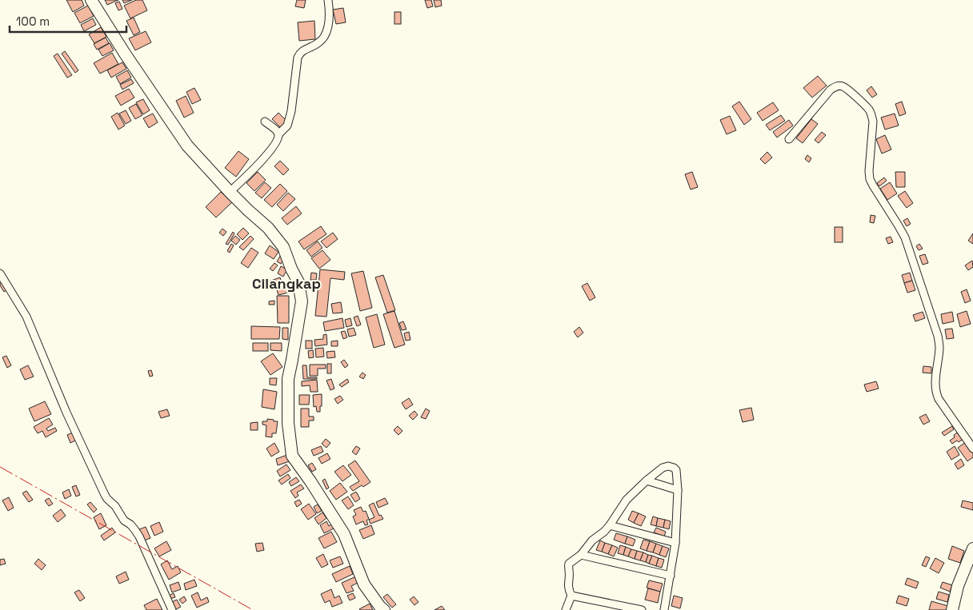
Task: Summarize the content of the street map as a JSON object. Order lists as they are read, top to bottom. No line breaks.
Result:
{"districts":["Cilangkap"],"scale_bar":"100 m"}
